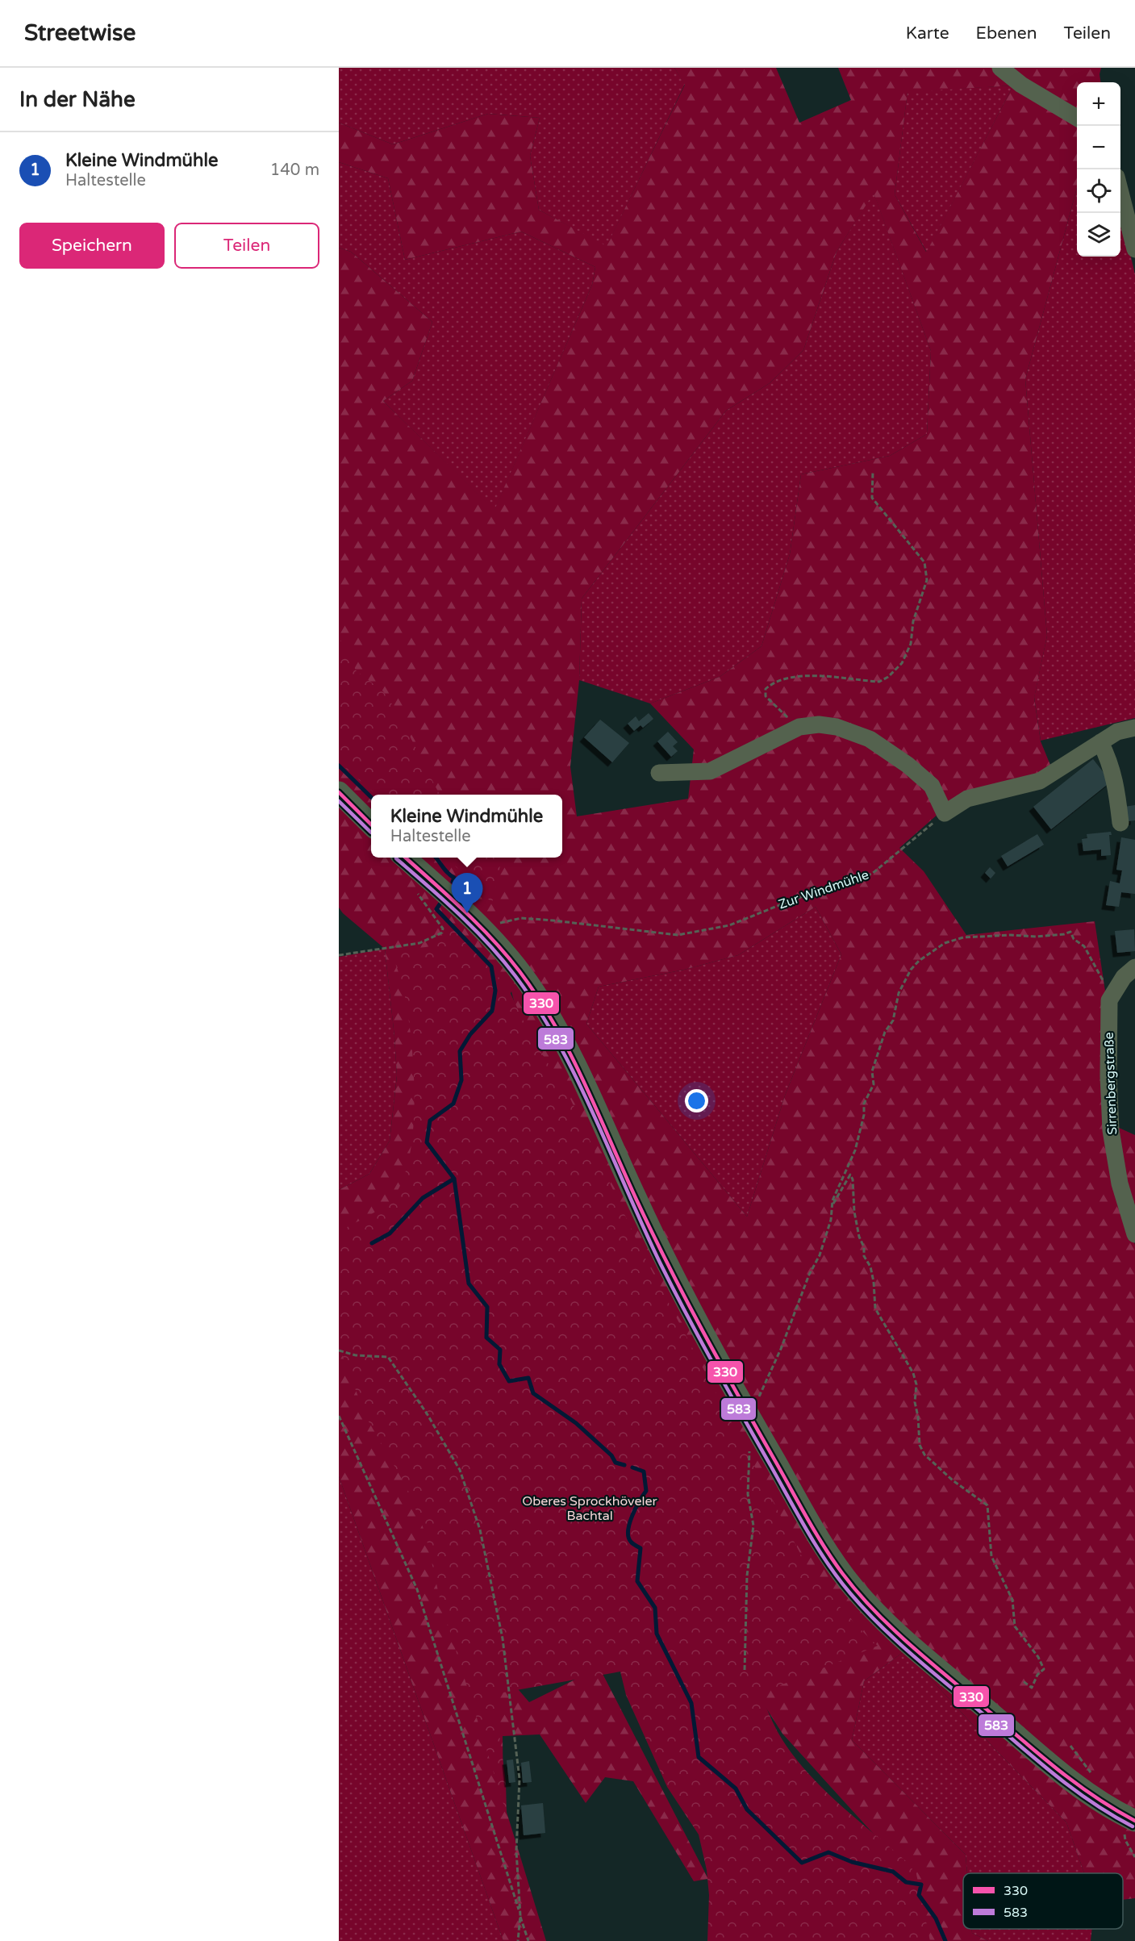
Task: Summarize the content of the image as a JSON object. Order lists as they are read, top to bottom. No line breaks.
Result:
{"streets":{"street":["Sirrenbergstraße"],"path":["Zur Windmühle"]},"parks":["Oberes Sprockhöveler Bachtal"],"lines":["transit line 330","transit line 583"],"legend":["330","583"],"page":{"header":"Streetwise","nav":["Karte","Ebenen","Teilen"],"heading":"In der Nähe","map_buttons":["+","−"],"list":[{"mark":"1","name":"Kleine Windmühle","note":"Haltestelle","value":"140 m"}],"buttons":["Speichern","Teilen"],"popup":["Kleine Windmühle","Haltestelle"],"pins":"1"}}
